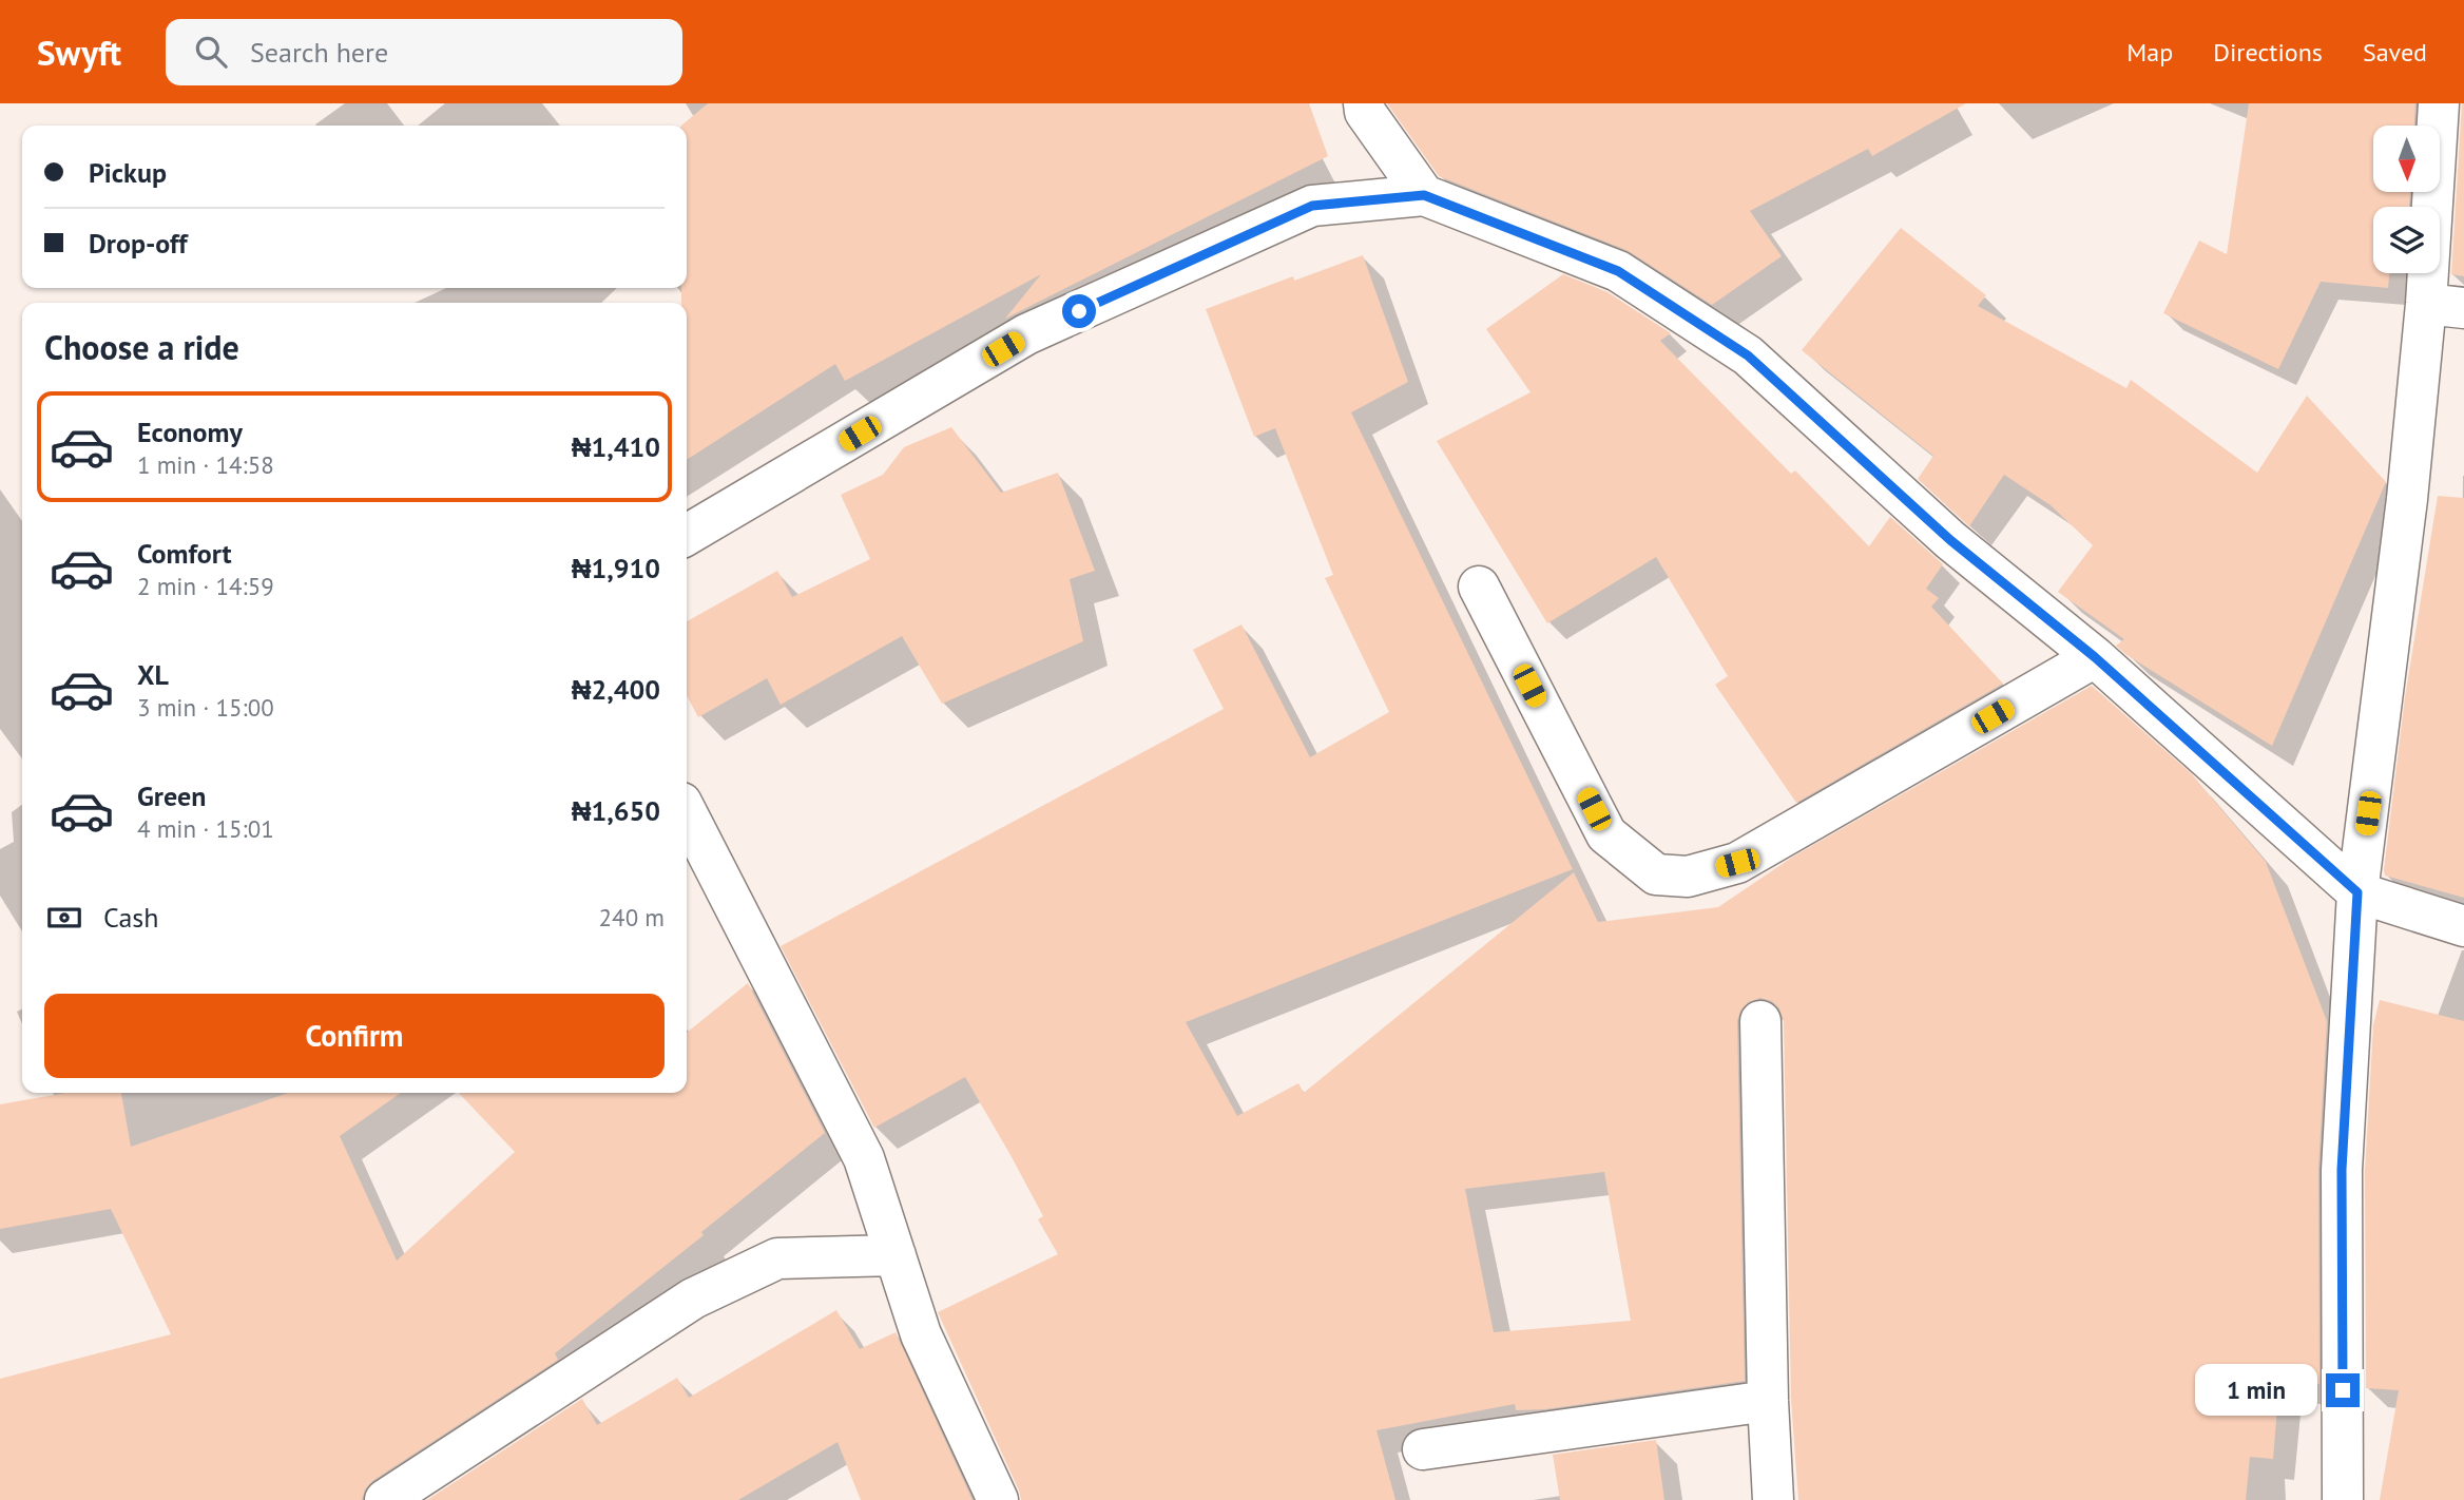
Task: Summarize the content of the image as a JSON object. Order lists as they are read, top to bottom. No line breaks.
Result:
{"north":"bottom","page":{"header":"Swyft","search":"Search here","nav":["Map","Directions","Saved"],"banner":["Pickup","Drop-off"],"heading":"Choose a ride","list":[{"name":"Economy","note":"1 min · 14:58","value":"₦1,410"},{"name":"Comfort","note":"2 min · 14:59","value":"₦1,910"},{"name":"XL","note":"3 min · 15:00","value":"₦2,400"},{"name":"Green","note":"4 min · 15:01","value":"₦1,650"}],"pay":["Cash","240 m"],"buttons":"Confirm","bubble":"1 min"}}
